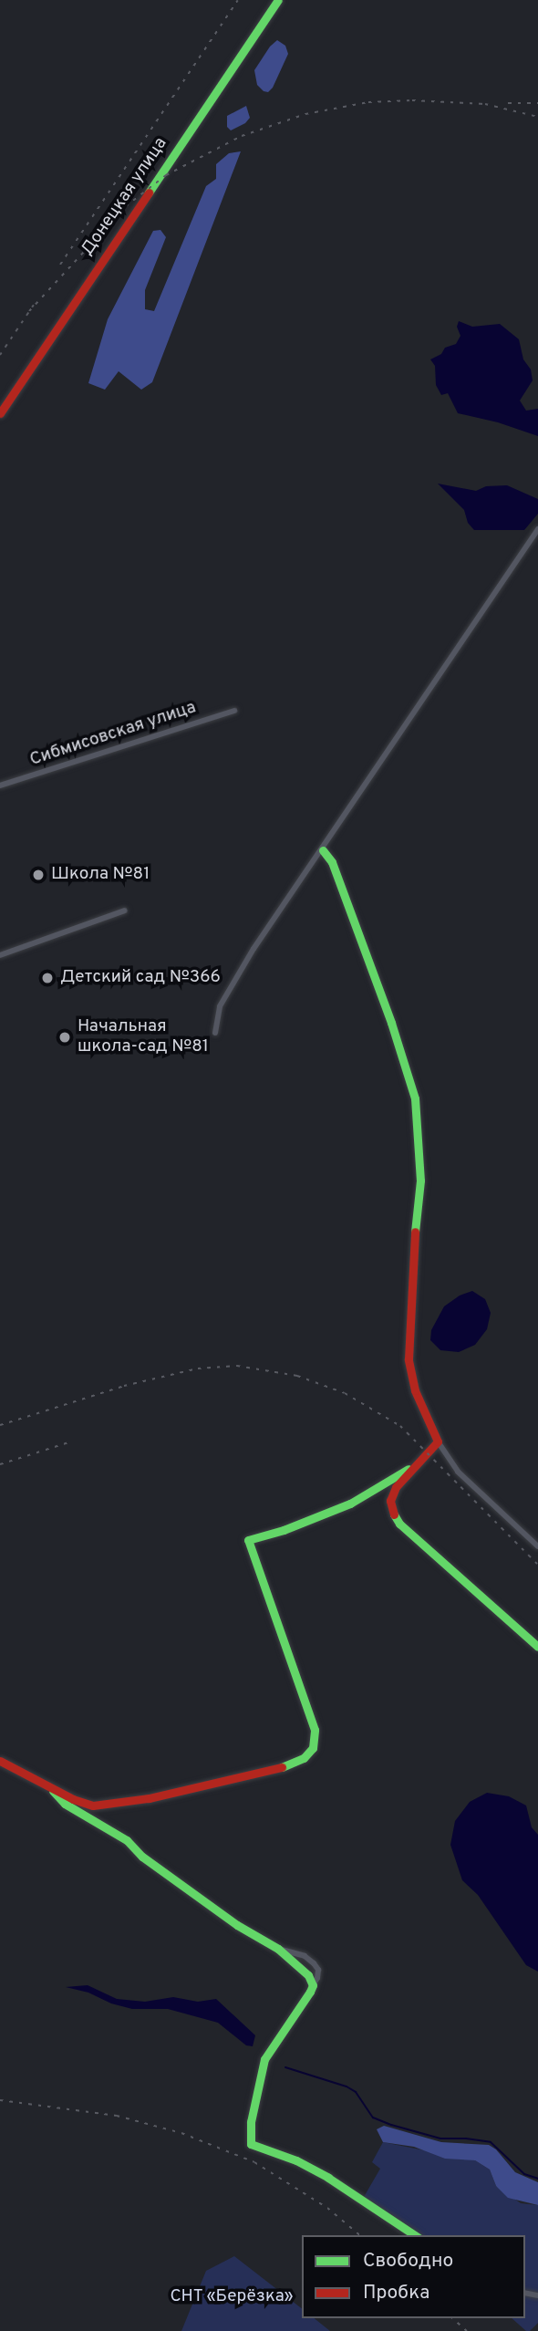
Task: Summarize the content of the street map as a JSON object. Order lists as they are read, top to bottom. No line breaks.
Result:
{"streets":{"street":["Донецкая улица","Сибмисовская улица"]},"parks":["СНТ «Берёзка»"],"places":["Школа №81","Детский сад №366","Начальная школа-сад №81"],"legend":["Свободно","Пробка"]}
